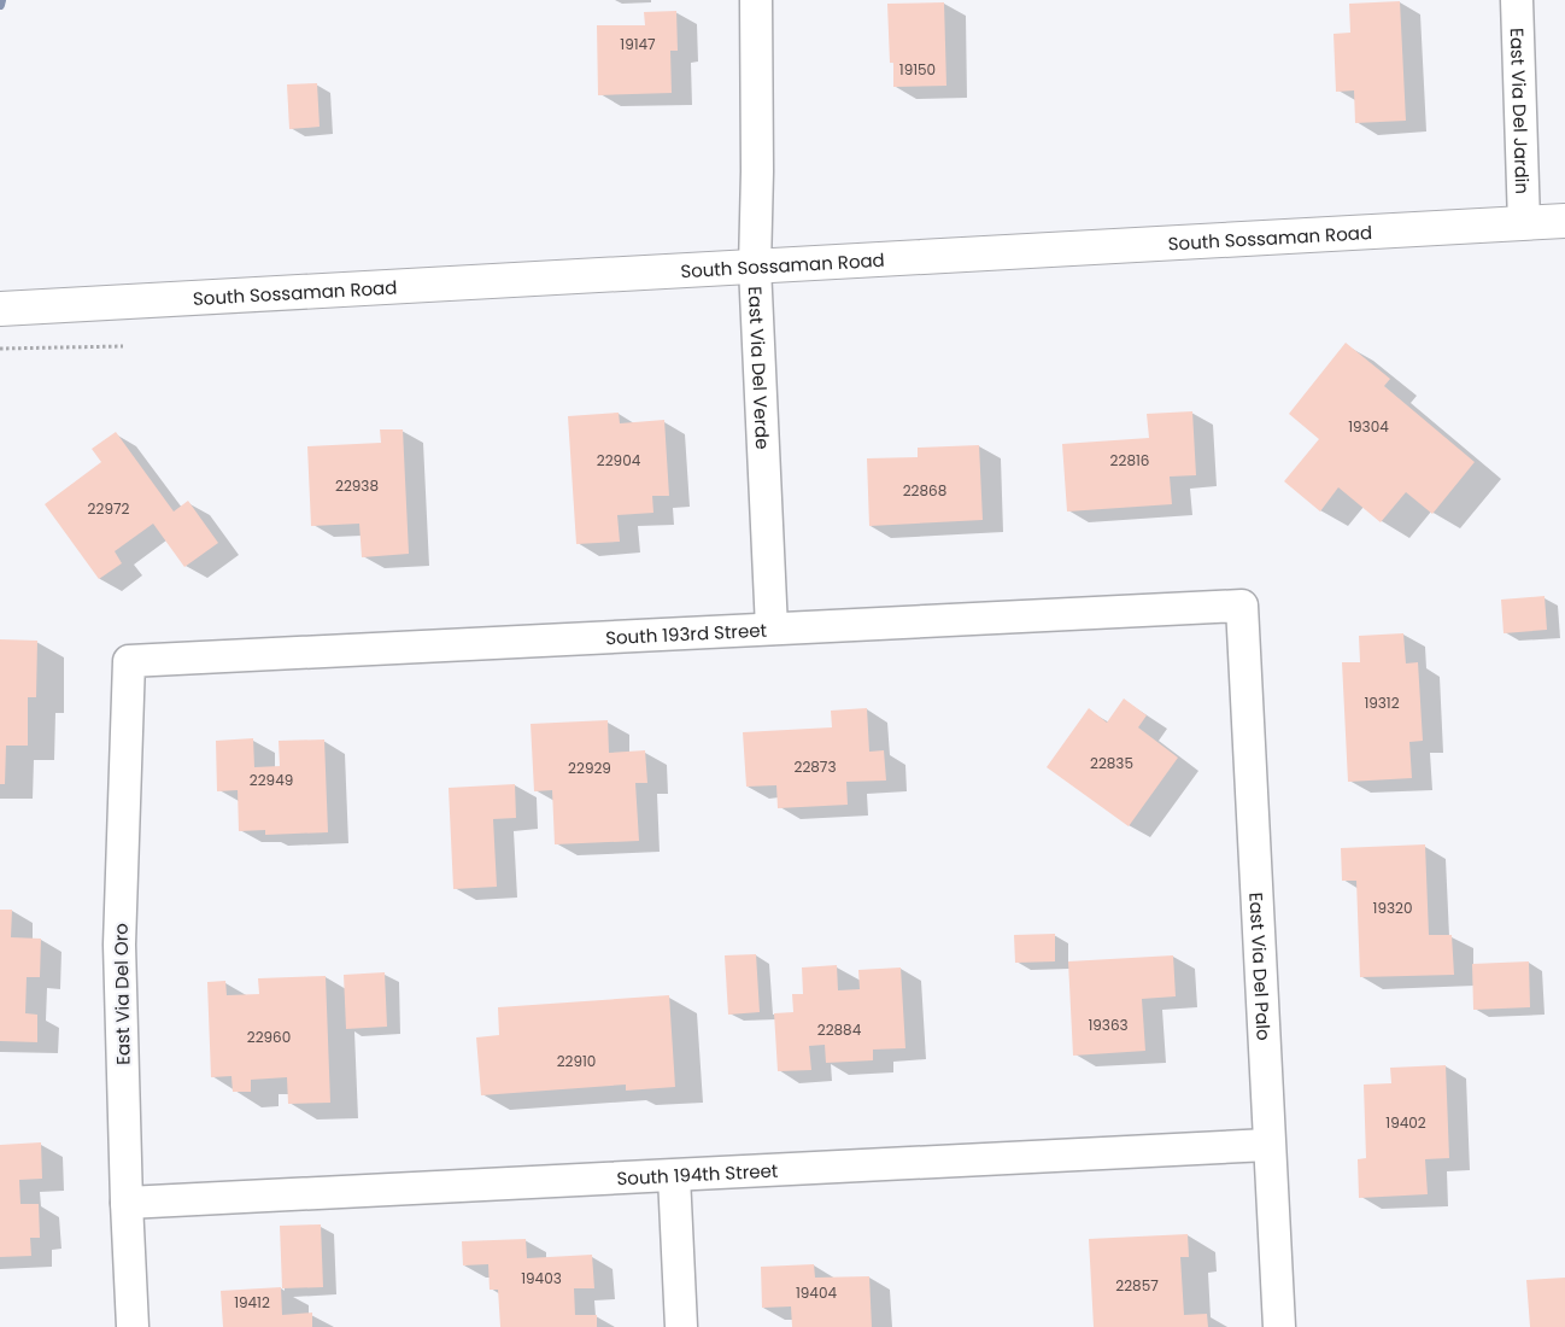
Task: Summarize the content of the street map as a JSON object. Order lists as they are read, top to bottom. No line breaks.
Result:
{"streets":{"main road":["South Sossaman Road"],"street":["East Via Del Jardin","East Via Del Verde","South 193rd Street","East Via Del Palo","East Via Del Oro","South 194th Street"]},"crossings":[["East Via Del Jardin","South Sossaman Road"],["South Sossaman Road","East Via Del Verde"],["East Via Del Verde","South 193rd Street"],["South 193rd Street","East Via Del Palo"],["South 193rd Street","East Via Del Oro"],["East Via Del Palo","South 194th Street"],["East Via Del Oro","South 194th Street"]],"house_numbers":["19147","19150","19304","22904","22816","22938","22868","22972","19312","22835","22873","22929","22949","19320","19363","22884","22960","22910","19402","19403","22857","19404","19412"]}
